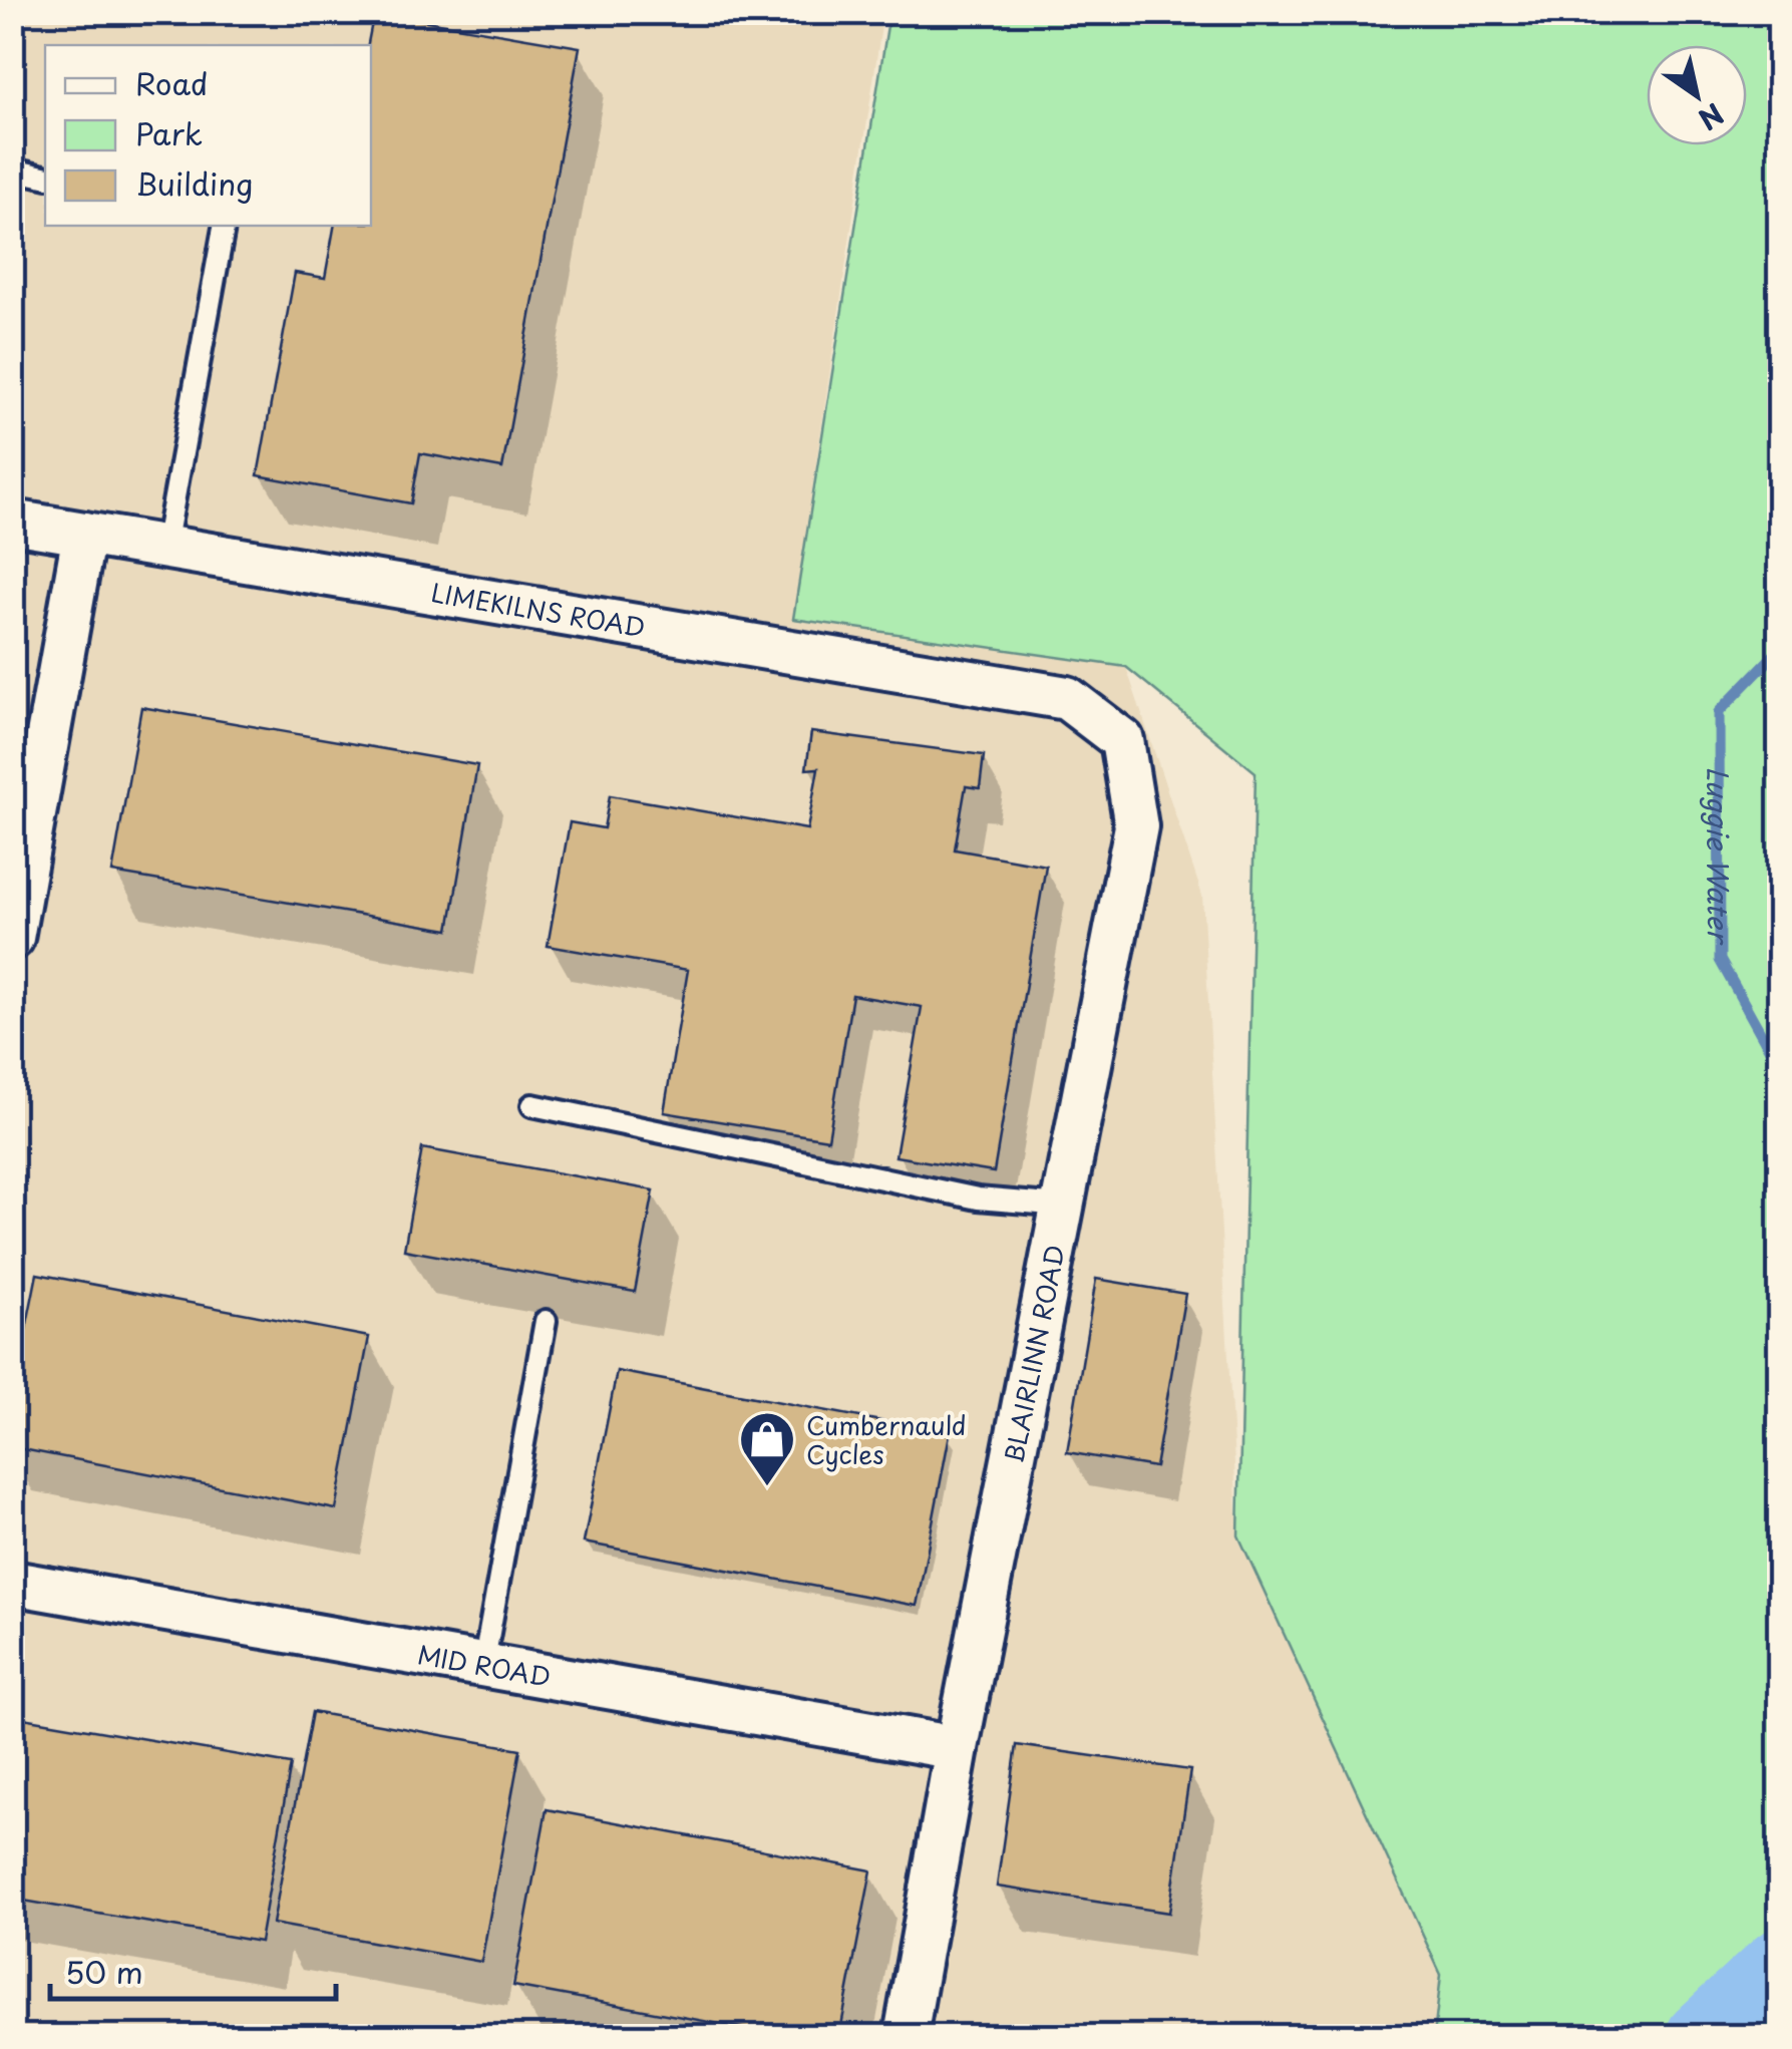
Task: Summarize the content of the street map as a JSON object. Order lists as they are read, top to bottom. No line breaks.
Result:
{"streets":{"street":["LIMEKILNS ROAD","BLAIRLINN ROAD","MID ROAD"]},"crossings":[["LIMEKILNS ROAD","BLAIRLINN ROAD"],["BLAIRLINN ROAD","MID ROAD"]],"water":["Luggie Water"],"places":{"shop":["Cumbernauld Cycles"]},"legend":["Road","Park","Building"],"scale_bar":"50 m","north":"bottom right"}
